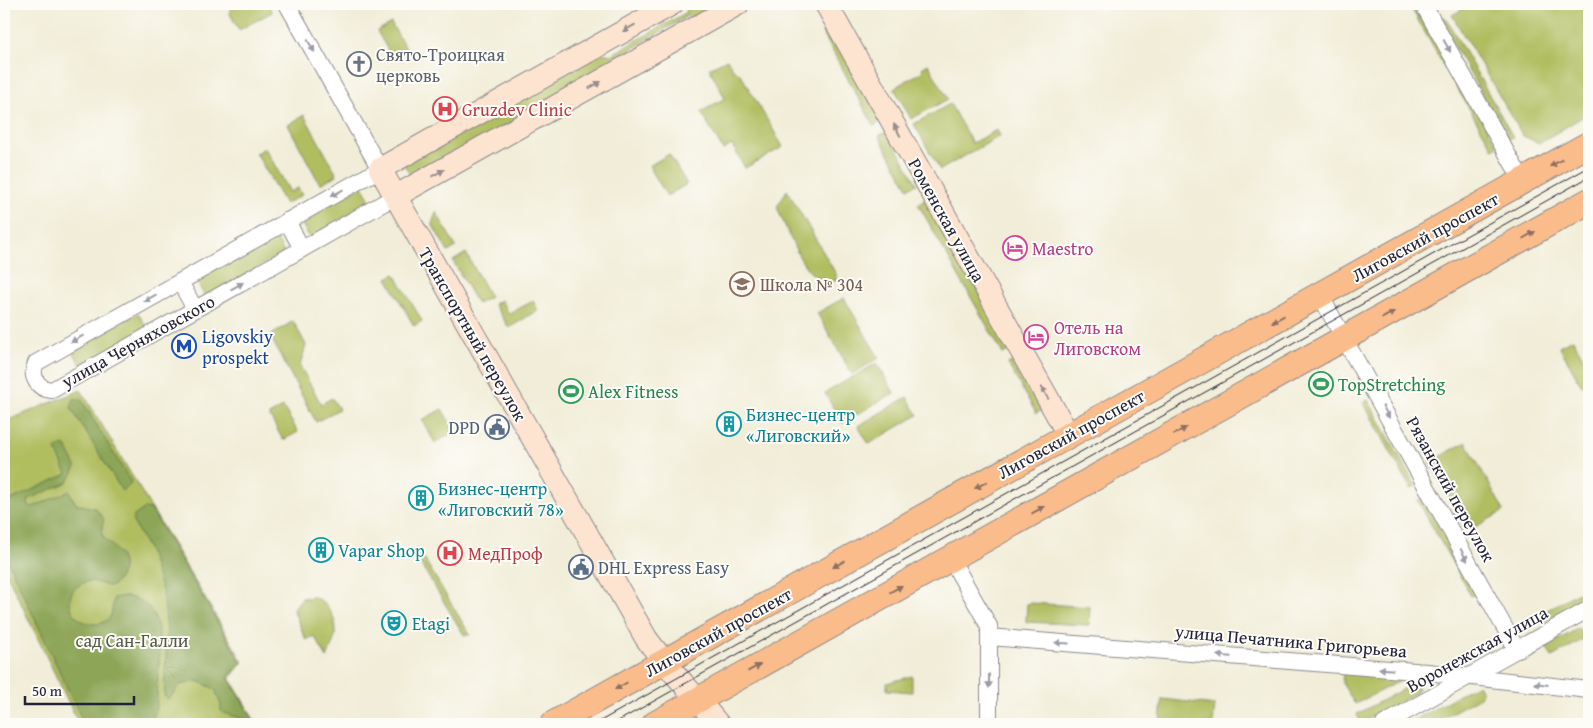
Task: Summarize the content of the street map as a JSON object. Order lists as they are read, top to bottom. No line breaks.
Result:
{"streets":{"main road":["Лиговский проспект"],"street":["Роменская улица","Транспортный переулок","улица Черняховского","Рязанский переулок","улица Печатника Григорьева","Воронежская улица"]},"crossings":[["Роменская улица","Лиговский проспект"],["Лиговский проспект","Транспортный переулок"],["Лиговский проспект","Рязанский переулок"],["Транспортный переулок","улица Черняховского"],["Рязанский переулок","Воронежская улица"],["улица Печатника Григорьева","Воронежская улица"]],"one_way":["Роменская улица","Рязанский переулок","улица Печатника Григорьева"],"parks":["сад Сан-Галли"],"places":{"church":["Свято-Троицкая церковь"],"hospital":["Gruzdev Clinic","МедПроф"],"hotel":["Maestro","Отель на Лиговском"],"school or university":["Школа № 304"],"metro station":["Ligovskiy prospekt"],"sports":["TopStretching","Alex Fitness"],"building":["Бизнес-центр «Лиговский»","Бизнес-центр «Лиговский 78»","Vapar Shop"],"public building":["DPD","DHL Express Easy"],"theatre":["Etagi"]},"scale_bar":"50 m"}
